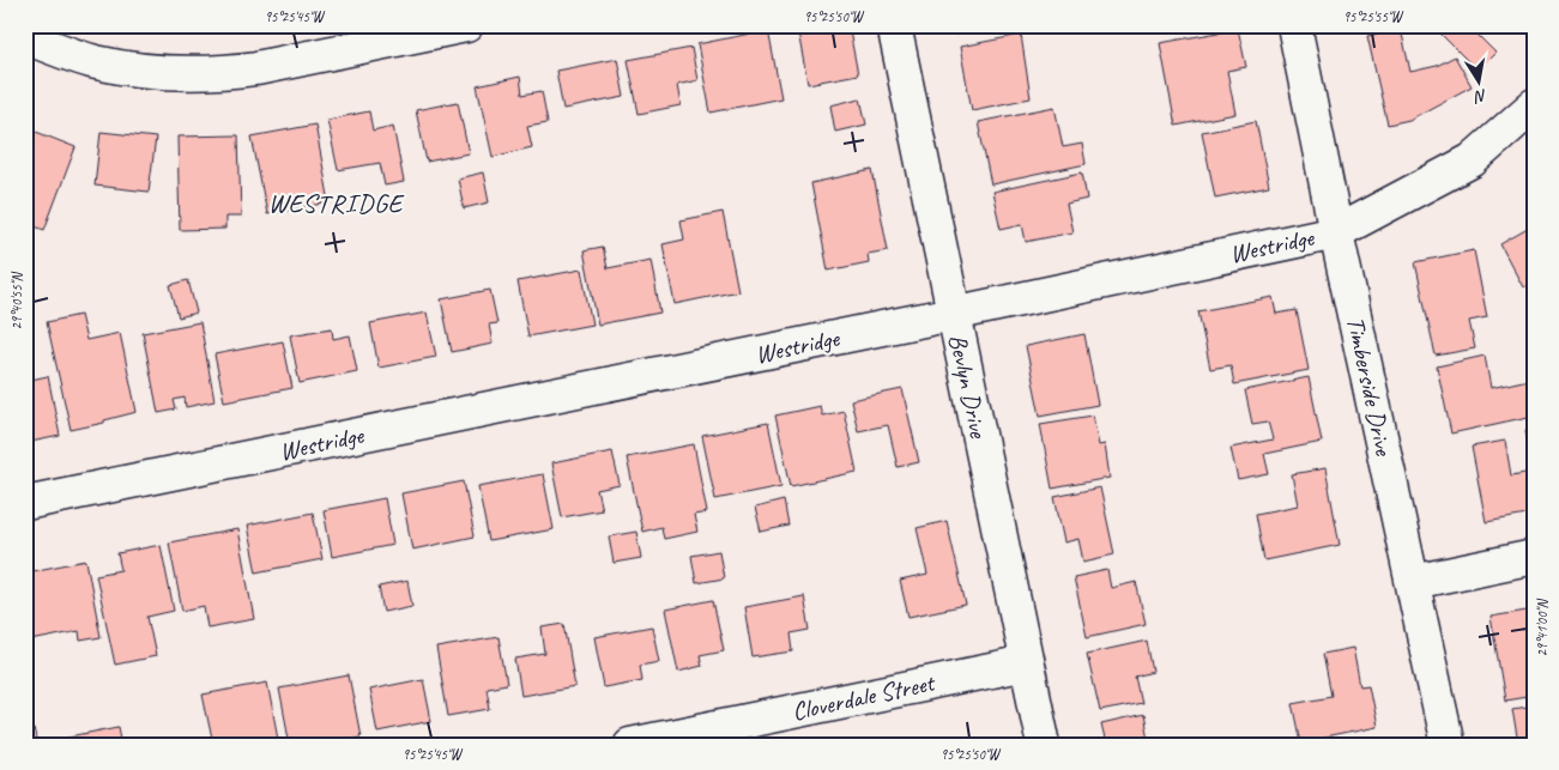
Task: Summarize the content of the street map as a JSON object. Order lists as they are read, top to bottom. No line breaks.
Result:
{"streets":{"street":["Westridge","Bevlyn Drive","Timberside Drive","Cloverdale Street"]},"crossings":[["Westridge","Bevlyn Drive"],["Westridge","Timberside Drive"],["Bevlyn Drive","Cloverdale Street"]],"districts":["WESTRIDGE"],"north":"bottom","coordinates":["95°25'45\"W","95°25'50\"W","95°25'55\"W","29°40'55\"N","29°41'00\"N"]}
